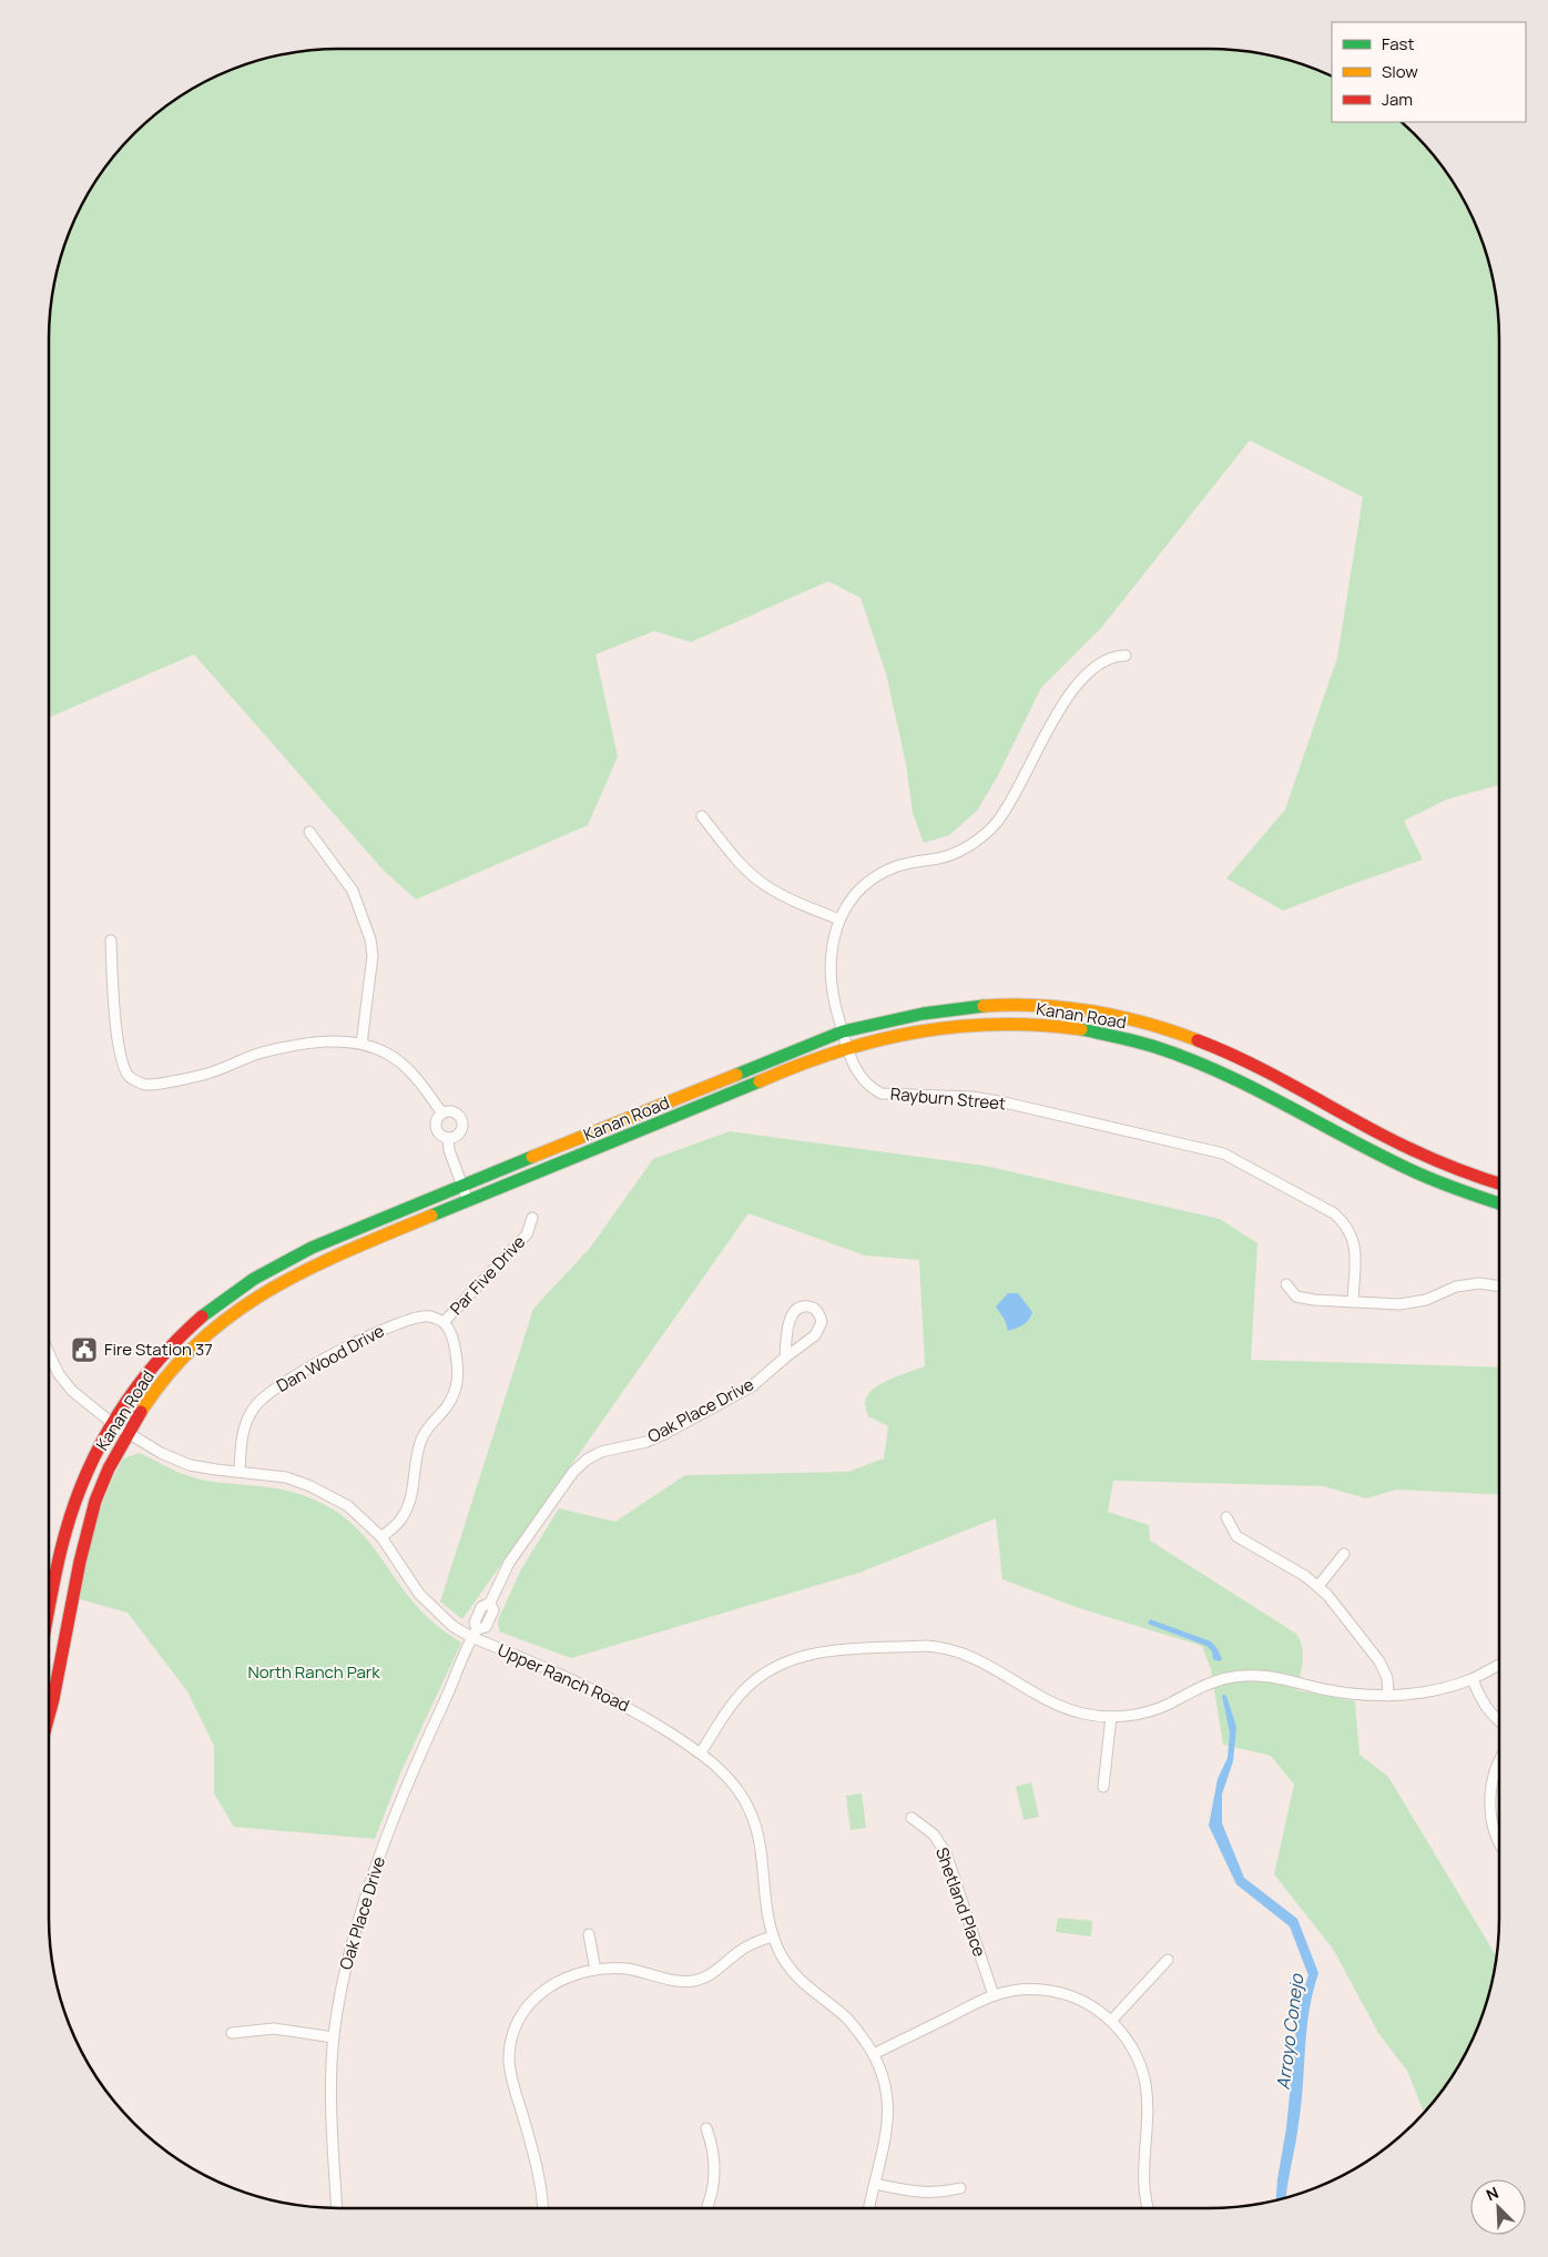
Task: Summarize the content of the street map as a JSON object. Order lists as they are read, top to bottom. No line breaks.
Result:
{"streets":{"main road":["Kanan Road"],"street":["Rayburn Street","Par Five Drive","Dan Wood Drive","Oak Place Drive","Upper Ranch Road","Shetland Place"]},"crossings":[["Kanan Road","Rayburn Street"],["Kanan Road","Upper Ranch Road"],["Par Five Drive","Dan Wood Drive"],["Par Five Drive","Upper Ranch Road"],["Dan Wood Drive","Upper Ranch Road"],["Oak Place Drive","Upper Ranch Road"]],"water":["Arroyo Conejo"],"parks":["North Ranch Park"],"places":{"public building":["Fire Station 37"]},"legend":["Fast","Slow","Jam"],"north":"top left"}
